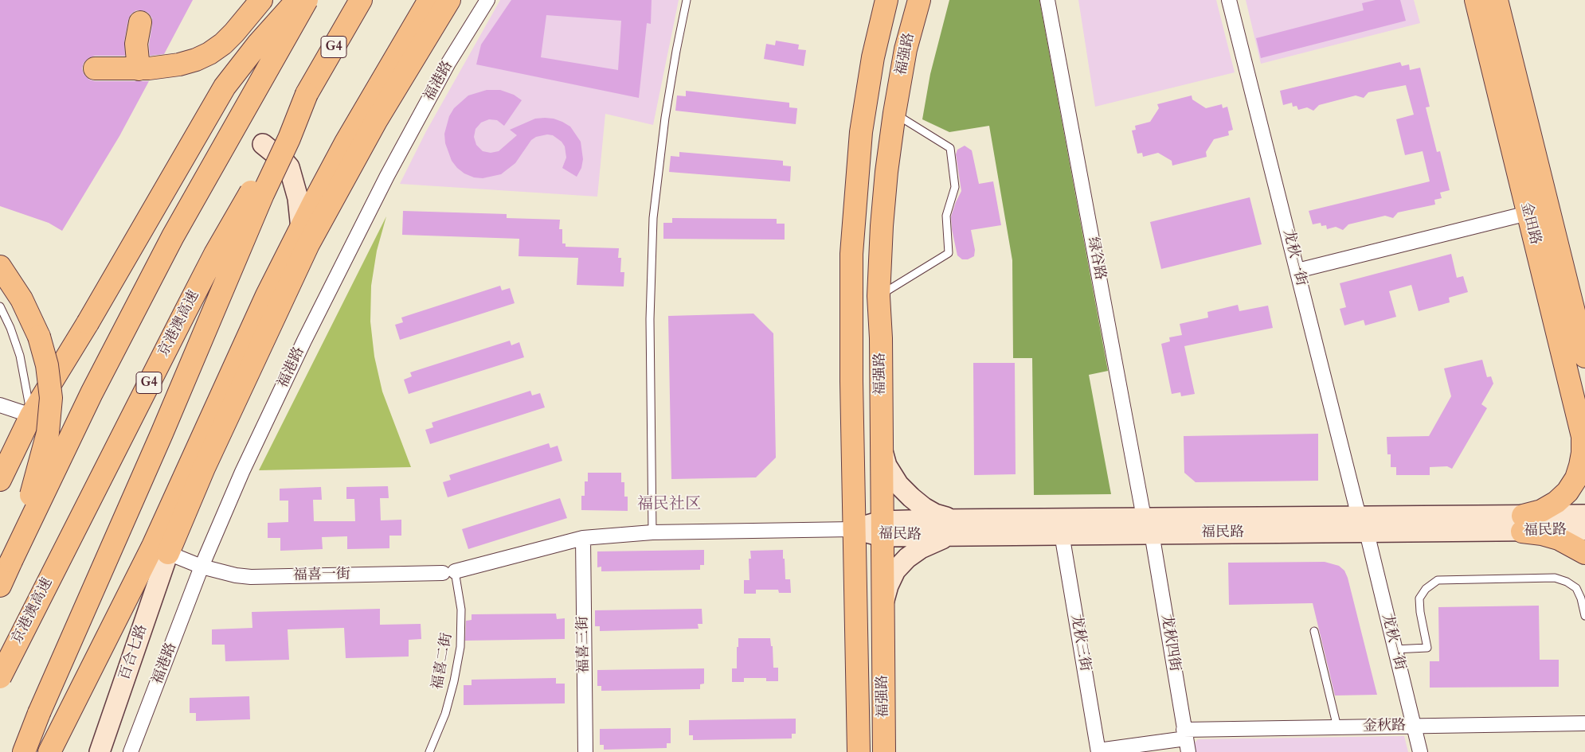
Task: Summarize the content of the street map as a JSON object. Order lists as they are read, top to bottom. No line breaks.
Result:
{"streets":{"main road":["G4","福强路","金田路","京港澳高速","福民路","百合七路"],"street":["福港路","龙秋一街","绿谷路","福喜一街","龙秋三街","龙秋四街","福喜三街","金秋路"],"lane":["福喜二街"]},"crossings":[["福强路","福民路"],["福强路","福喜一街"],["福港路","福喜一街"],["金田路","福民路"],["龙秋一街","福民路"],["龙秋一街","金秋路"],["绿谷路","福民路"],["绿谷路","龙秋四街"],["福民路","福喜一街"],["福民路","龙秋三街"],["福民路","龙秋四街"],["福喜一街","福喜三街"],["福喜一街","百合七路"],["福喜一街","福喜二街"],["龙秋三街","金秋路"],["龙秋四街","金秋路"]],"districts":["福民社区"]}
